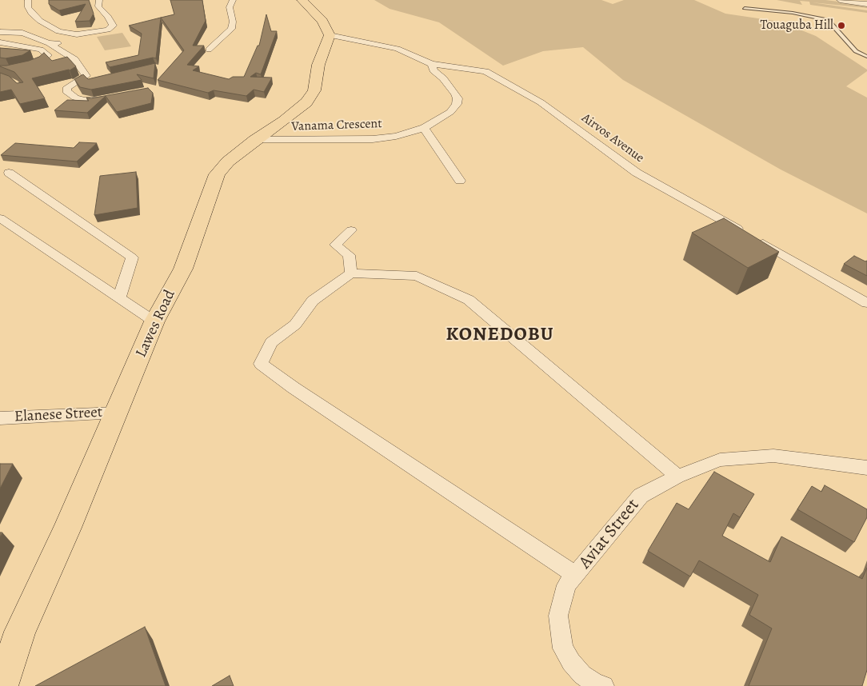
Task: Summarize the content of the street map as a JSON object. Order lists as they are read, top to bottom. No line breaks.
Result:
{"streets":{"main road":["Lawes Road"],"street":["Vanama Crescent","Airvos Avenue","Elanese Street","Aviat Street"]},"crossings":[["Vanama Crescent","Airvos Avenue"],["Vanama Crescent","Lawes Road"],["Airvos Avenue","Lawes Road"],["Lawes Road","Elanese Street"]],"districts":["KONEDOBU"],"places":["Touaguba Hill"]}
